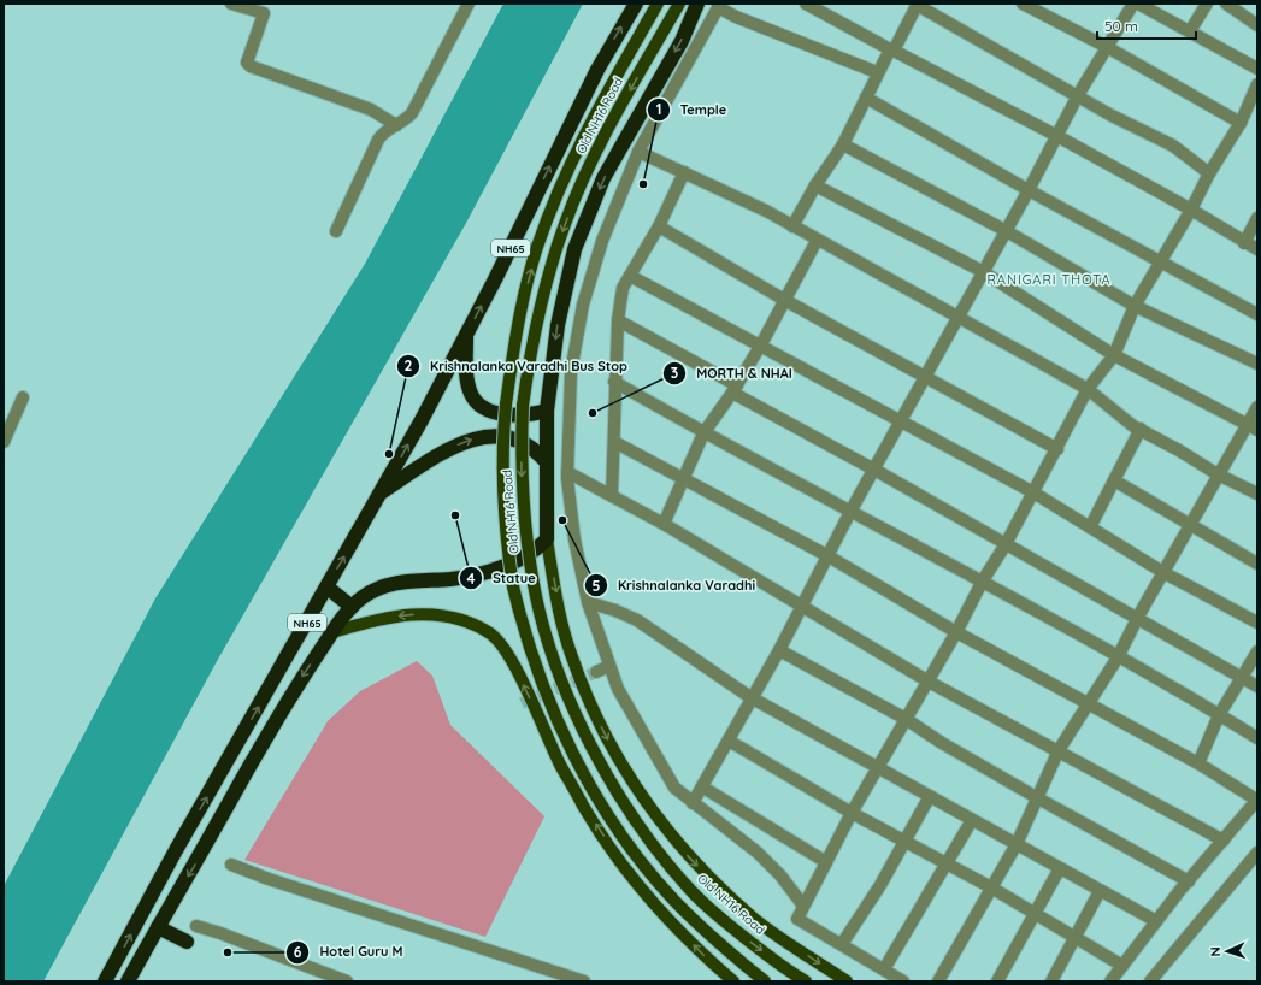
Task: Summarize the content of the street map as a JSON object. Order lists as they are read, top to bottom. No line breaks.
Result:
{"streets":{"highway":["NH65"],"main road":["Old NH16 Road"]},"districts":["RANIGARI THOTA"],"places":["Temple","MORTH & NHAI","Krishnalanka Varadhi Bus Stop","Statue","Krishnalanka Varadhi","Hotel Guru M"],"scale_bar":"50 m","north":"left"}
